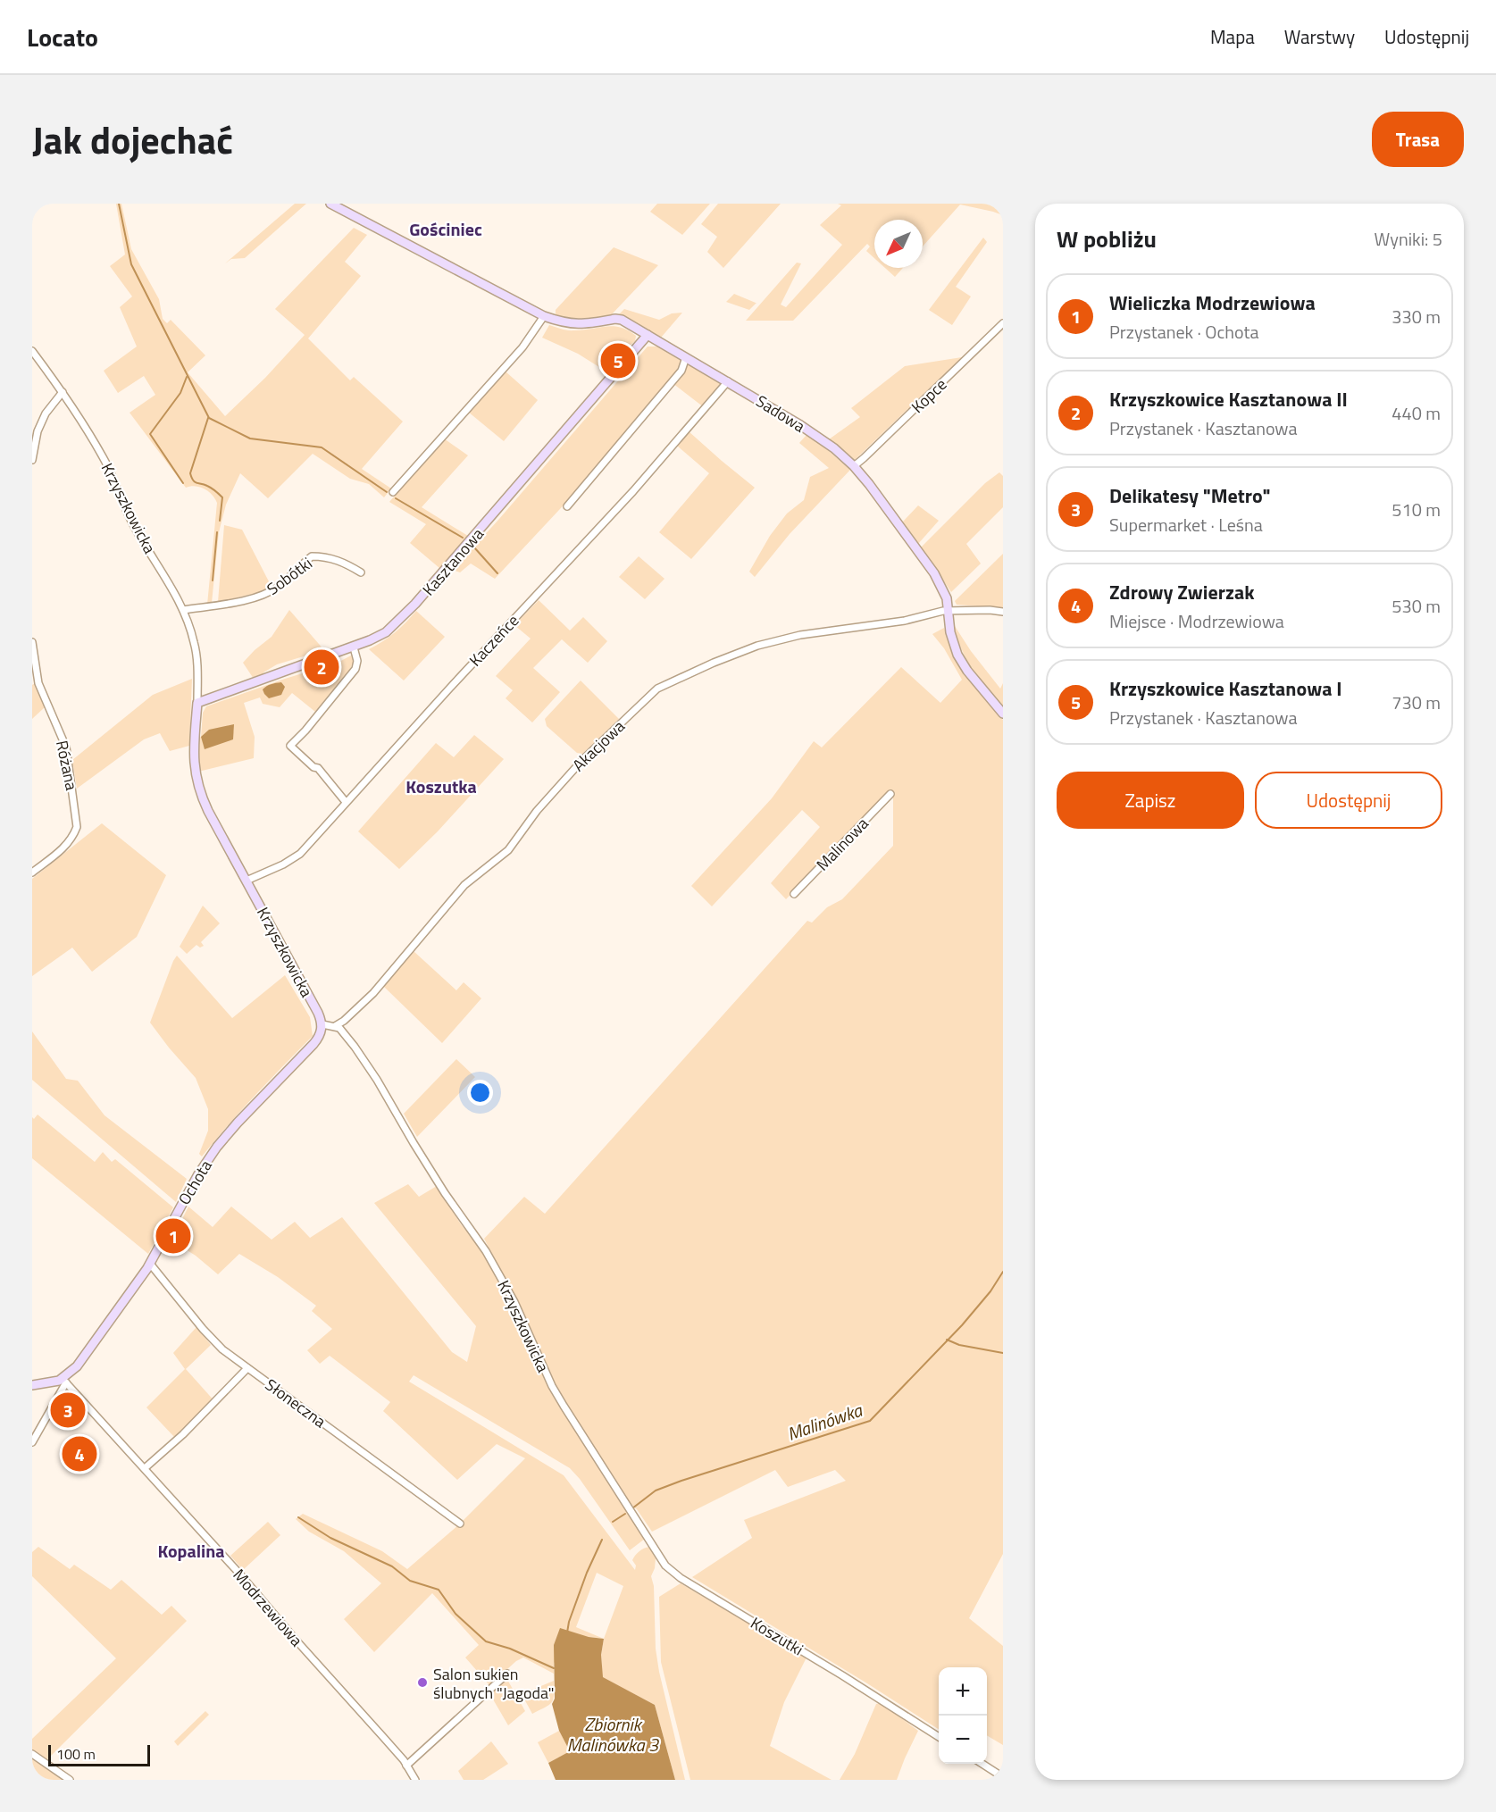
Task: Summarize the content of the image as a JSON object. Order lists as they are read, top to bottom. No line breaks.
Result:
{"streets":{"street":["Kopce","Sadowa","Krzyszkowicka","Kasztanowa","Sobótki","Kaczeńce","Akacjowa","Różana","Malinowa","Ochota","Słoneczna","Modrzewiowa","Koszutki"]},"crossings":[["Kopce","Sadowa"],["Sadowa","Kasztanowa"],["Sadowa","Kaczeńce"],["Sadowa","Akacjowa"],["Krzyszkowicka","Kasztanowa"],["Krzyszkowicka","Sobótki"],["Krzyszkowicka","Kaczeńce"],["Krzyszkowicka","Akacjowa"],["Krzyszkowicka","Ochota"],["Krzyszkowicka","Koszutki"],["Ochota","Słoneczna"],["Ochota","Modrzewiowa"]],"districts":["Gościniec","Koszutka","Kopalina"],"water":["Malinówka","Zbiornik Malinówka 3"],"places":["Salon sukien ślubnych \"Jagoda\""],"scale_bar":"100 m","north":"bottom left","page":{"header":"Locato","nav":["Mapa","Warstwy","Udostępnij"],"title":"Jak dojechać","buttons":["Trasa",["Zapisz","Udostępnij"]],"heading":["W pobliżu","Wyniki: 5"],"list":[{"mark":"1","name":"Wieliczka Modrzewiowa","note":"Przystanek · Ochota","value":"330 m"},{"mark":"2","name":"Krzyszkowice Kasztanowa II","note":"Przystanek · Kasztanowa","value":"440 m"},{"mark":"3","name":"Delikatesy \"Metro\"","note":"Supermarket · Leśna","value":"510 m"},{"mark":"4","name":"Zdrowy Zwierzak","note":"Miejsce · Modrzewiowa","value":"530 m"},{"mark":"5","name":"Krzyszkowice Kasztanowa I","note":"Przystanek · Kasztanowa","value":"730 m"}],"pins":["5","2","1","3","4"],"map_buttons":["+","−"],"scale":"100 m"}}
